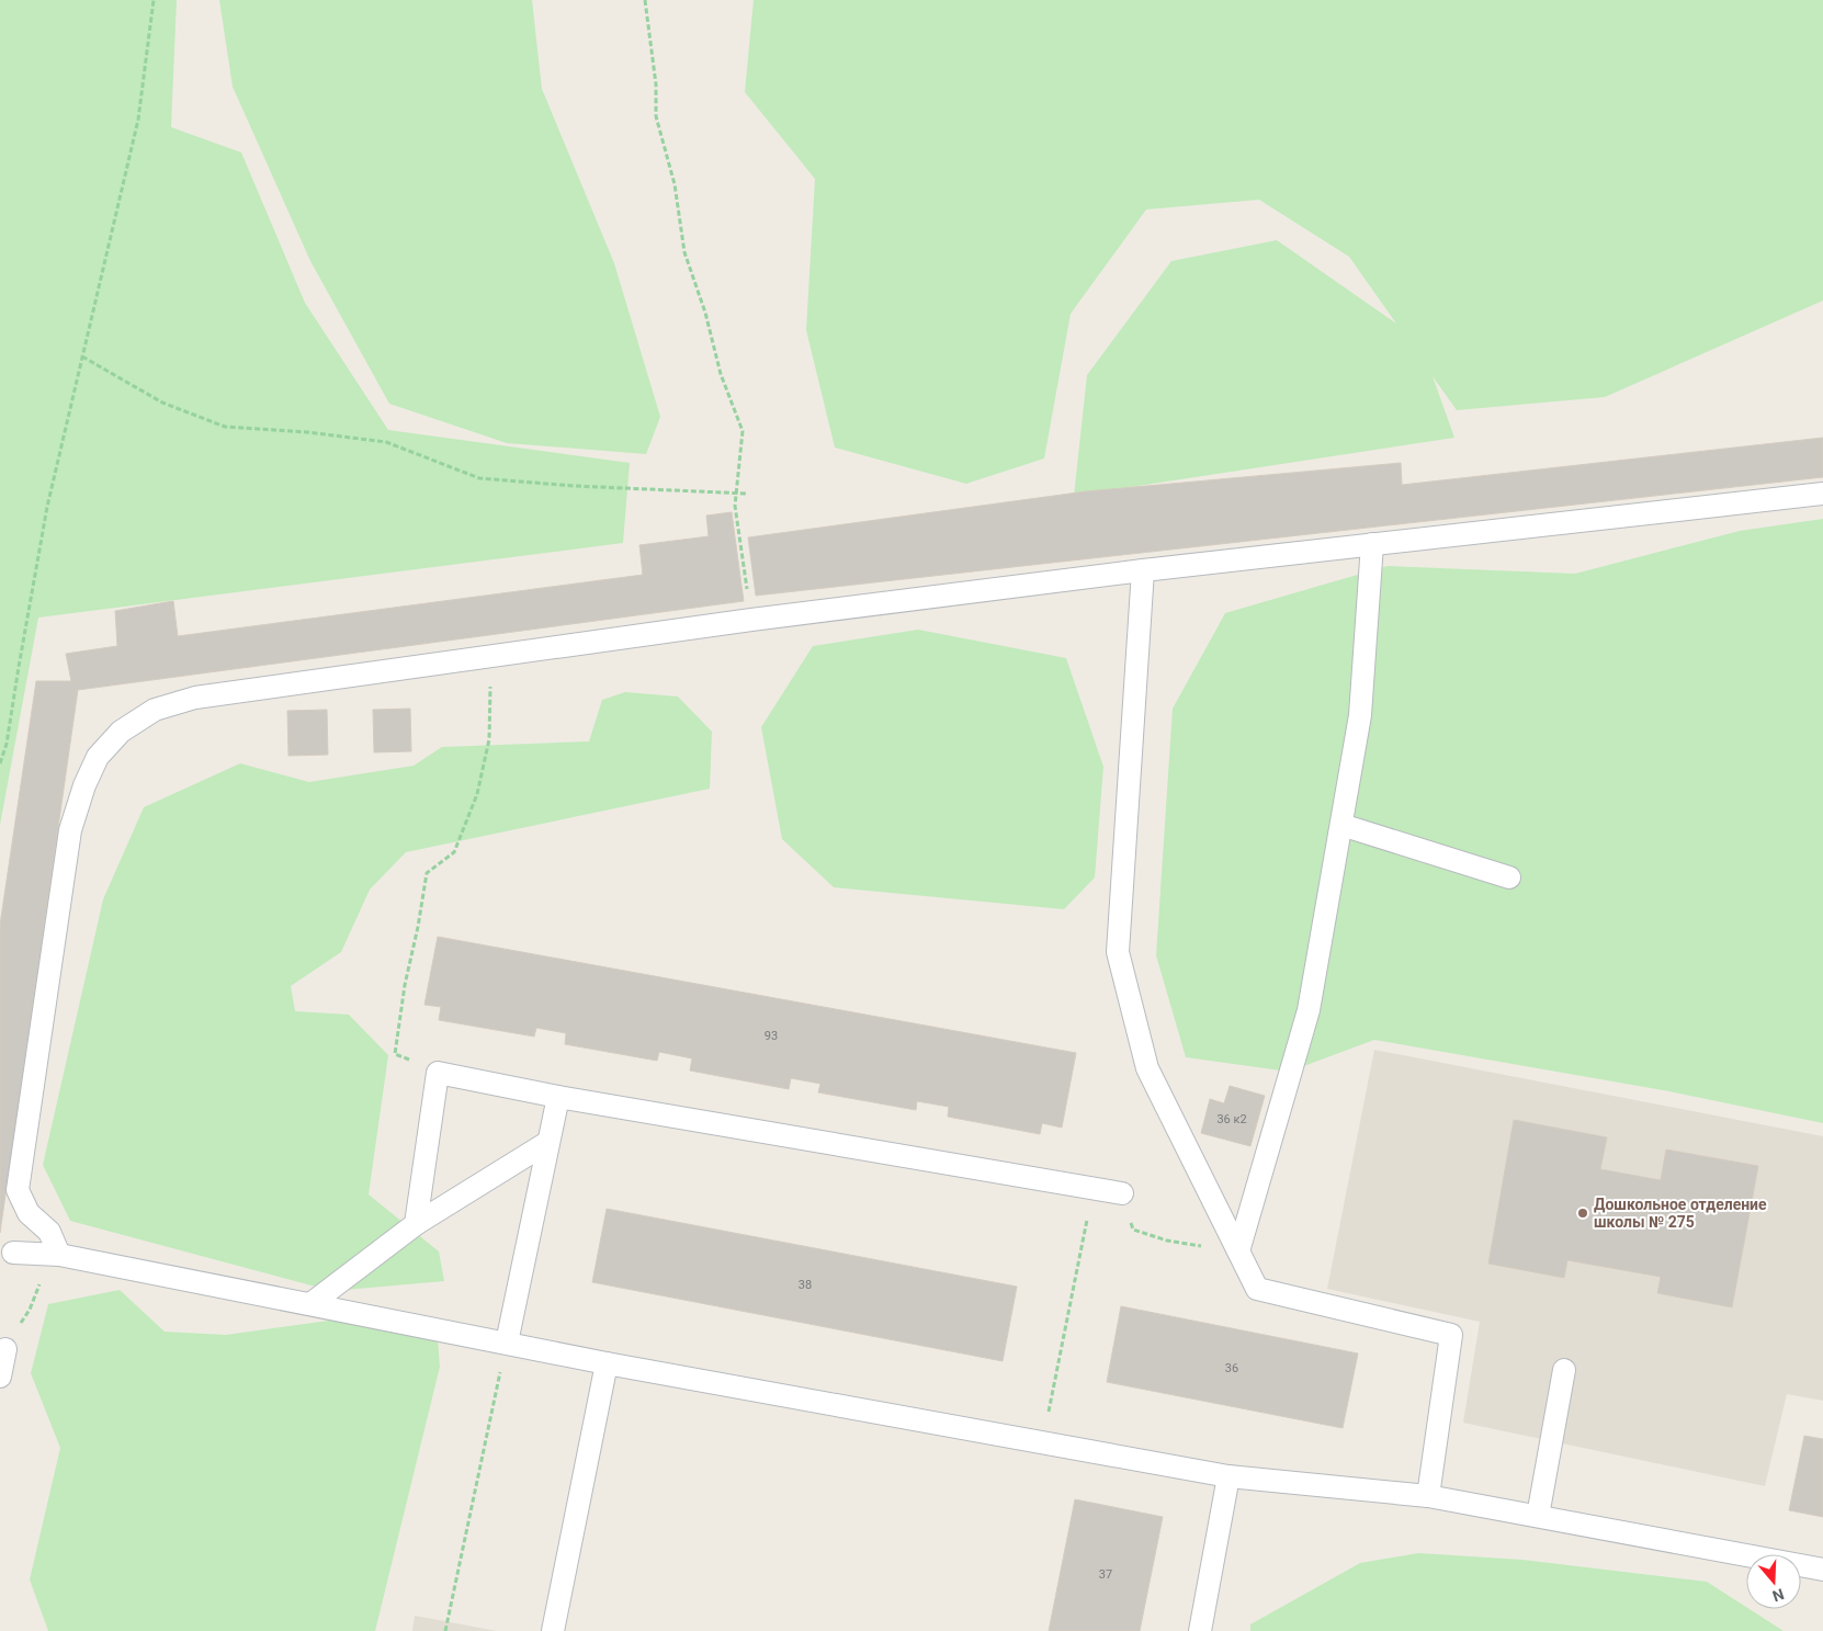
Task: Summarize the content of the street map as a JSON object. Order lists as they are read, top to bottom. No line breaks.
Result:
{"places":["Дошкольное отделение школы № 275"],"house_numbers":["93","36 к2","38","36","37"],"north":"bottom"}
